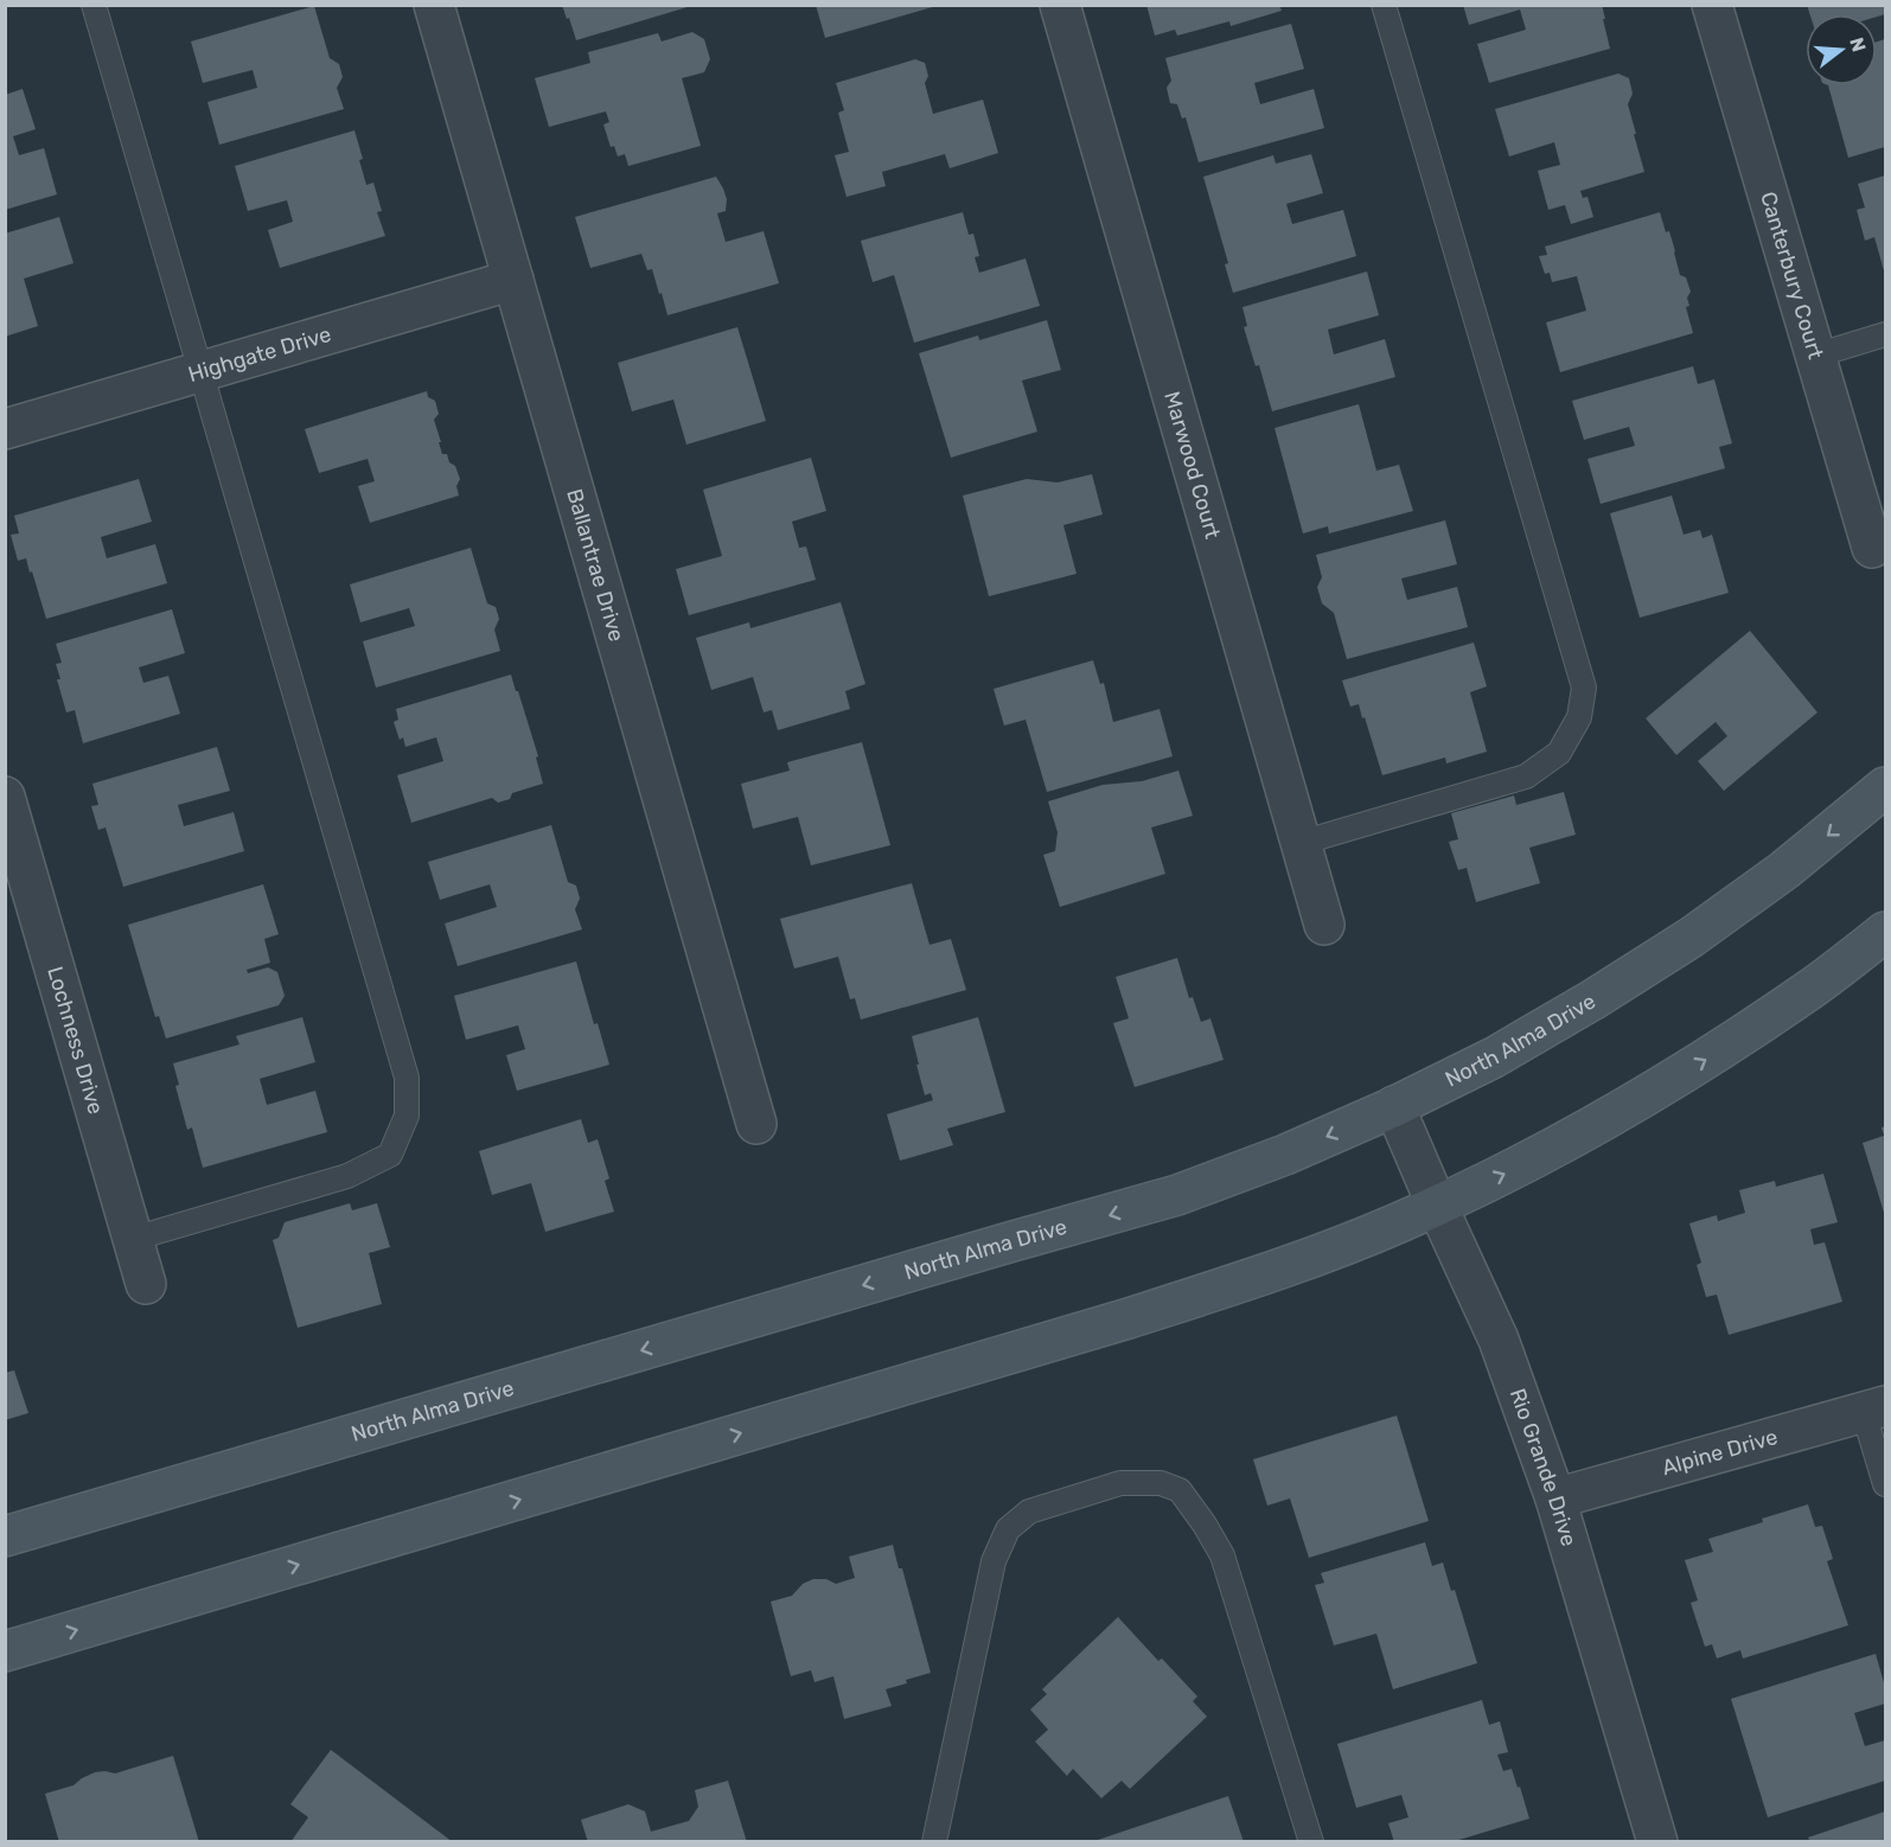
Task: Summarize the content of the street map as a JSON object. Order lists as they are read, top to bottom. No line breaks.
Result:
{"streets":{"main road":["North Alma Drive"],"street":["Canterbury Court","Highgate Drive","Marwood Court","Ballantrae Drive","Lochness Drive","Alpine Drive","Rio Grande Drive"]},"crossings":[["Highgate Drive","Ballantrae Drive"],["North Alma Drive","Rio Grande Drive"],["Alpine Drive","Rio Grande Drive"]],"north":"right"}
